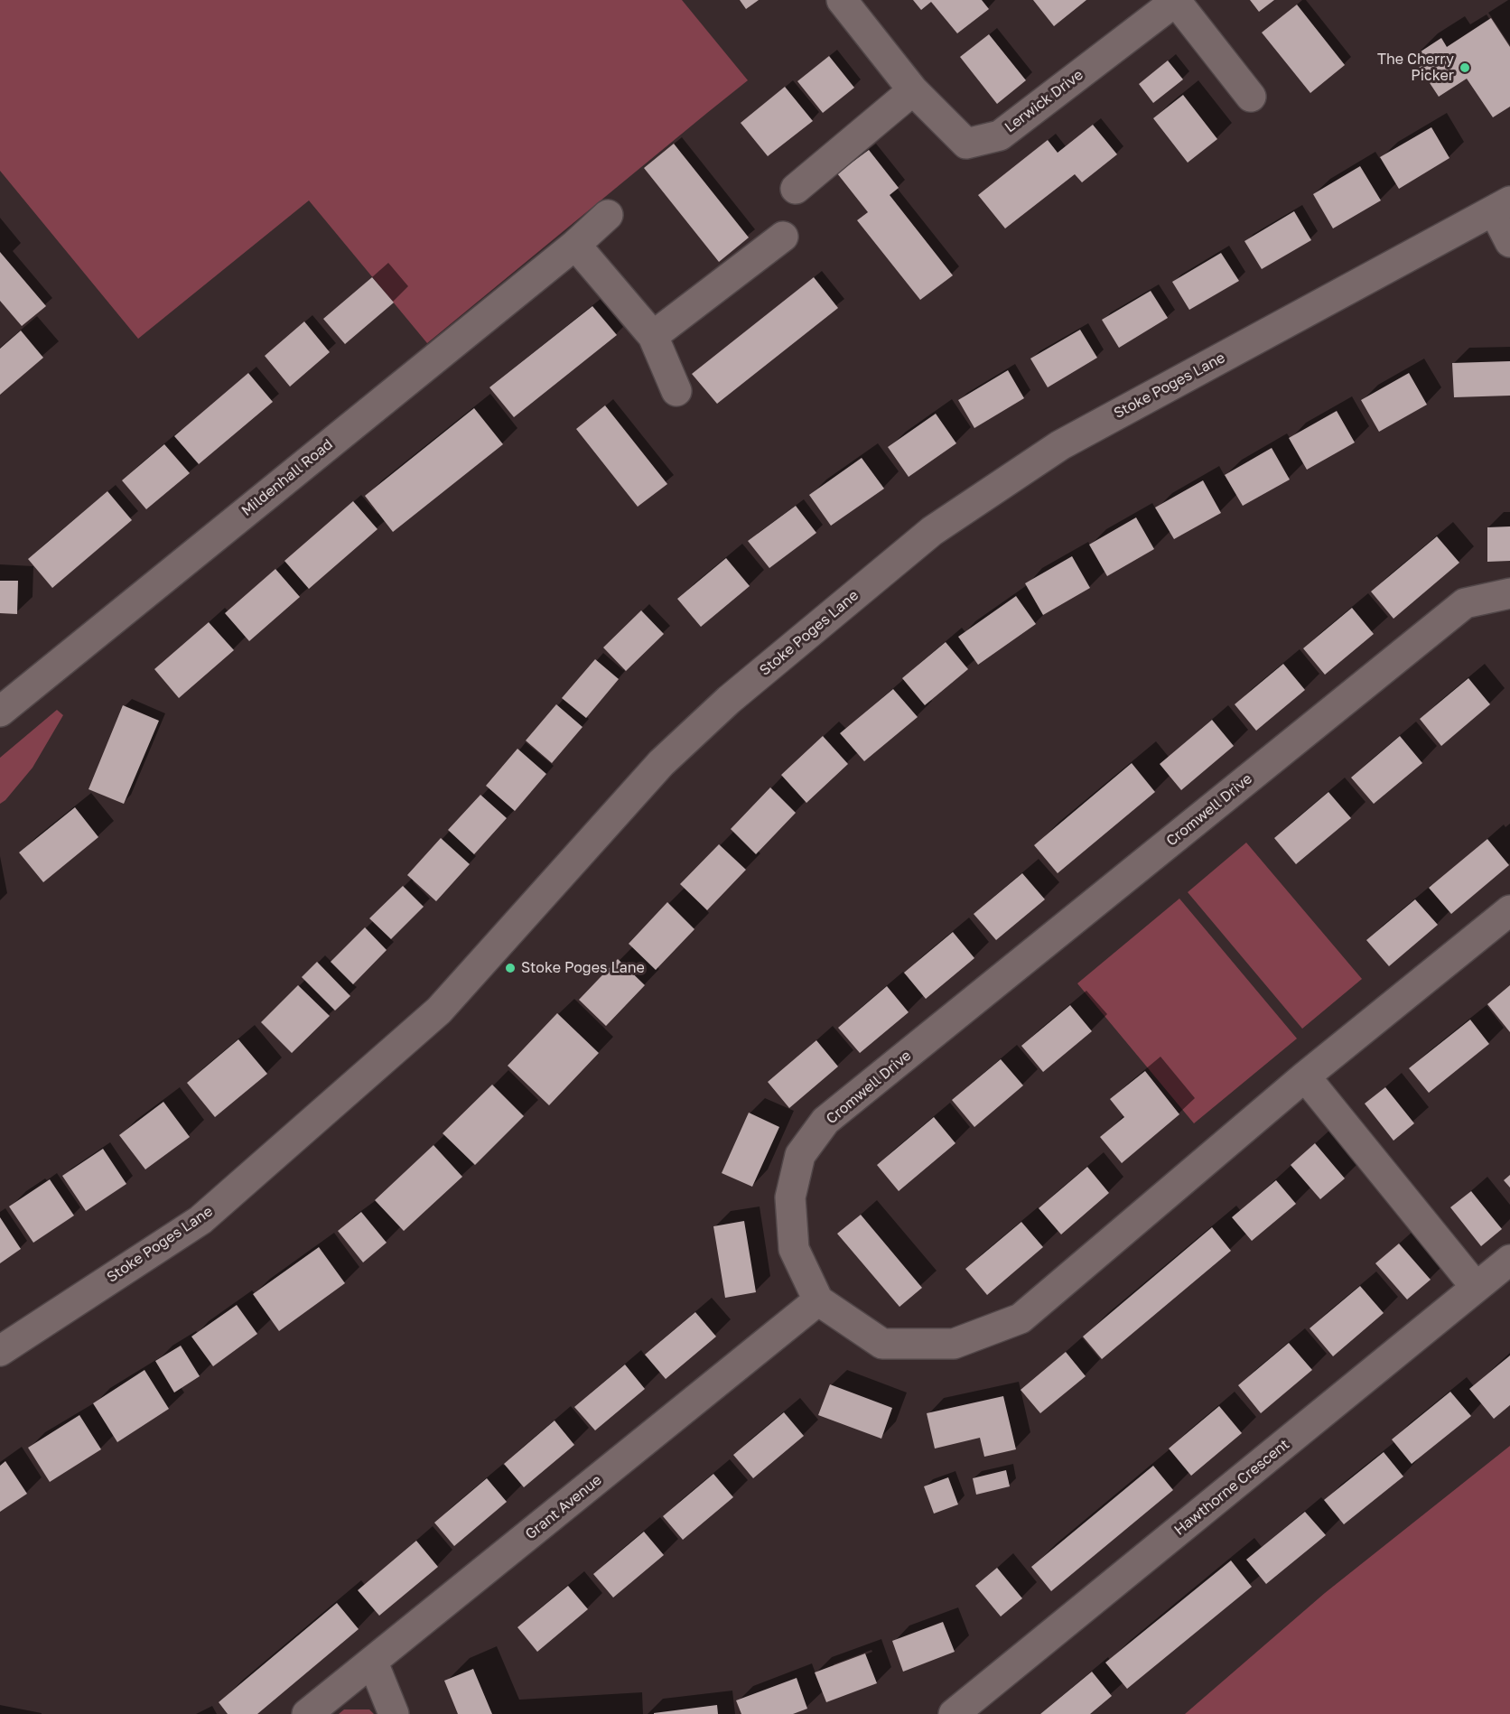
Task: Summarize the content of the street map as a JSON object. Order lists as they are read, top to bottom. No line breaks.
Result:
{"streets":{"street":["Lerwick Drive","Stoke Poges Lane","Mildenhall Road","Cromwell Drive","Hawthorne Crescent","Grant Avenue"]},"crossings":[["Cromwell Drive","Grant Avenue"]],"places":["The Cherry Picker","Stoke Poges Lane"]}
